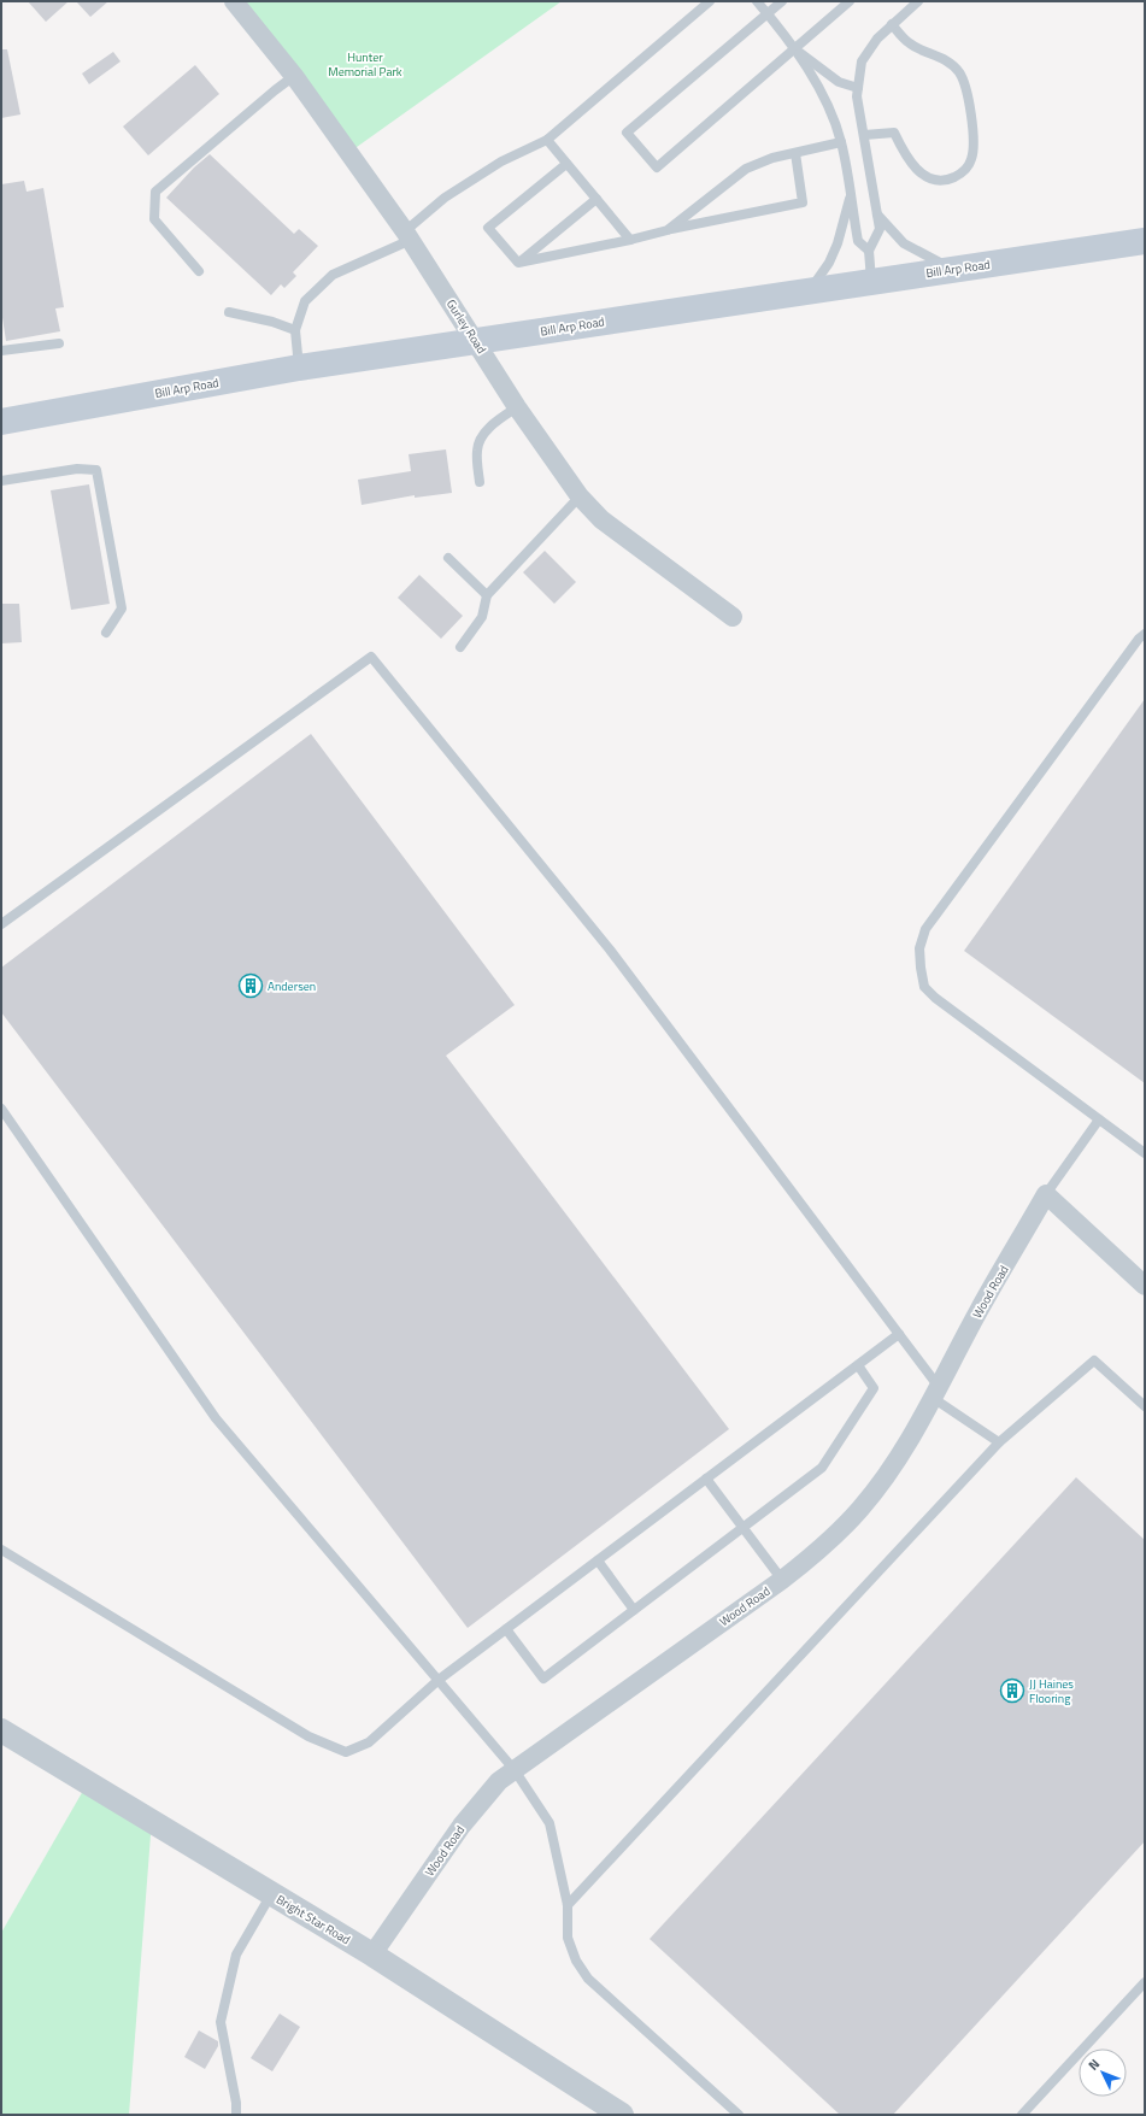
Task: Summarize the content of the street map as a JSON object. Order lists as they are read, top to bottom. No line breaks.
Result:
{"streets":{"main road":["Bill Arp Road"],"street":["Gurley Road","Wood Road","Bright Star Road"]},"crossings":[["Bill Arp Road","Gurley Road"],["Wood Road","Bright Star Road"]],"parks":["Hunter Memorial Park"],"places":{"building":["Andersen","JJ Haines Flooring"]},"north":"top left"}
